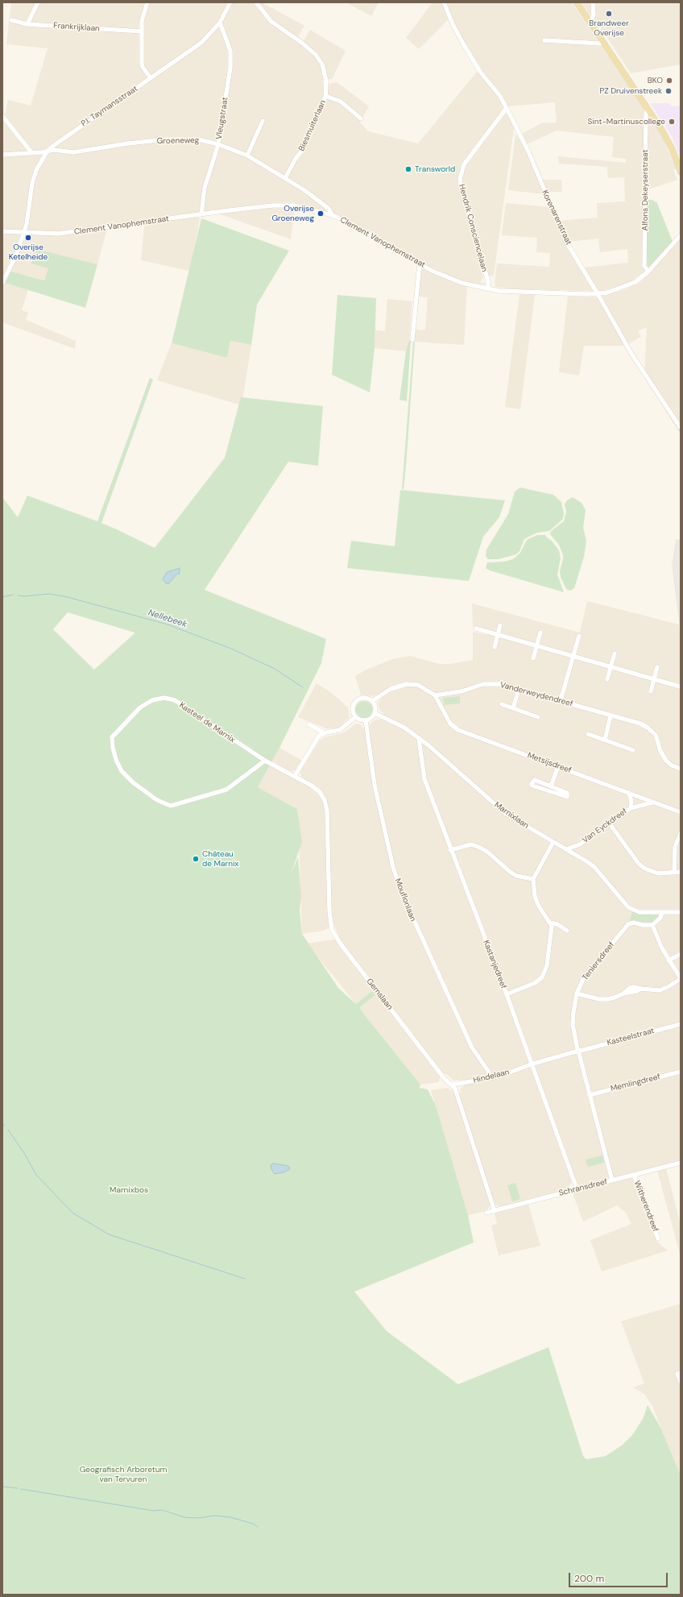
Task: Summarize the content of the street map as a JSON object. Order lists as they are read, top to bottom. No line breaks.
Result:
{"streets":{"street":["Frankrijklaan","P.I. Taymansstraat","Vleugstraat","Biesmuiterlaan","Groeneweg","Alfons Dekeyserstraat","Korenarenstraat","Clement Vanophemstraat","Hendrik Consciencelaan","Vanderweydendreef","Kasteel de Marnix","Metsijsdreef","Marnixlaan","Van Eyckdreef","Mouflonlaan","Teniersdreef","Kastanjedreef","Gemslaan","Kasteelstraat","Hindelaan","Memlingdreef","Schransdreef","Witherendreef"]},"crossings":[["P.I. Taymansstraat","Vleugstraat"],["P.I. Taymansstraat","Groeneweg"],["P.I. Taymansstraat","Clement Vanophemstraat"],["Vleugstraat","Groeneweg"],["Vleugstraat","Clement Vanophemstraat"],["Biesmuiterlaan","Groeneweg"],["Groeneweg","Clement Vanophemstraat"],["Alfons Dekeyserstraat","Clement Vanophemstraat"],["Korenarenstraat","Clement Vanophemstraat"],["Korenarenstraat","Hendrik Consciencelaan"],["Clement Vanophemstraat","Hendrik Consciencelaan"],["Vanderweydendreef","Metsijsdreef"],["Kasteel de Marnix","Gemslaan"],["Metsijsdreef","Van Eyckdreef"],["Marnixlaan","Van Eyckdreef"],["Marnixlaan","Mouflonlaan"],["Marnixlaan","Kastanjedreef"],["Mouflonlaan","Hindelaan"],["Teniersdreef","Kasteelstraat"],["Teniersdreef","Memlingdreef"],["Teniersdreef","Schransdreef"],["Kastanjedreef","Kasteelstraat"],["Kastanjedreef","Hindelaan"],["Kastanjedreef","Schransdreef"],["Gemslaan","Hindelaan"],["Gemslaan","Schransdreef"],["Kasteelstraat","Hindelaan"],["Schransdreef","Witherendreef"]],"water":["Nellebeek"],"parks":["Marnixbos","Geografisch Arboretum van Tervuren"],"places":["Brandweer Overijse","BKO","PZ Druivenstreek","Sint-Martinuscollege","Transworld","Overijse Groeneweg","Overijse Ketelheide","Château de Marnix"],"scale_bar":"200 m"}
